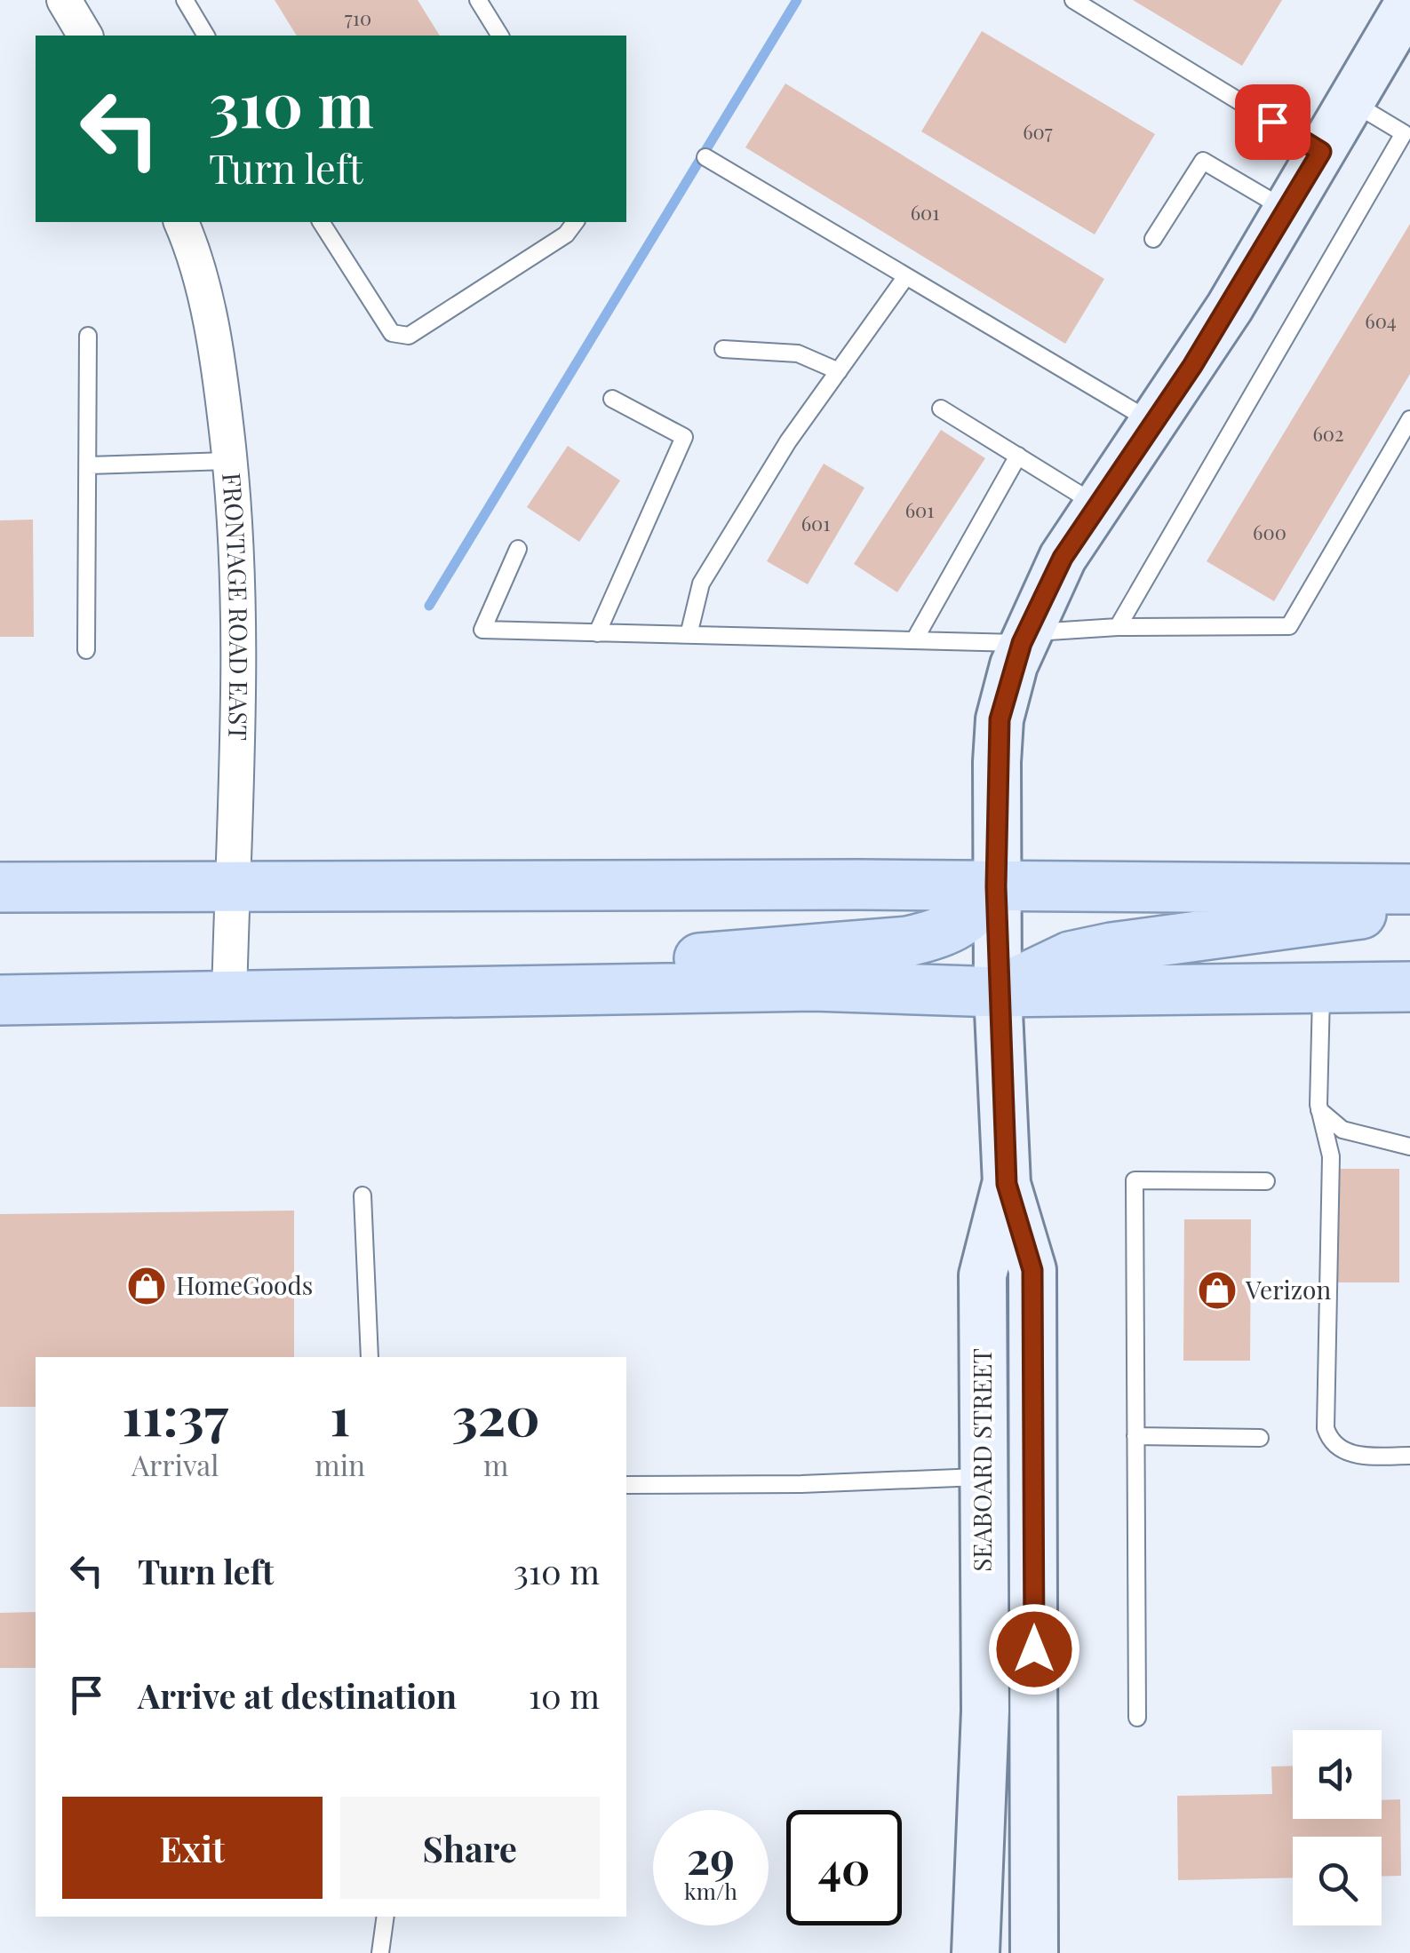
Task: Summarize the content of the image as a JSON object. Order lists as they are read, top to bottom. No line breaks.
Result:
{"streets":{"street":["FRONTAGE ROAD EAST","SEABOARD STREET"]},"places":{"shop":["HomeGoods","Verizon"]},"house_numbers":["710","607","601","604","602","601","601","600"],"page":{"turn":["310 m","Turn left"],"eta":["11:37","Arrival","1","min","320","m"],"list":[{"name":"Turn left","value":"310 m"},{"name":"Arrive at destination","value":"10 m"}],"buttons":["Exit","Share"],"speed":"29 km/h","limit":"40"}}
